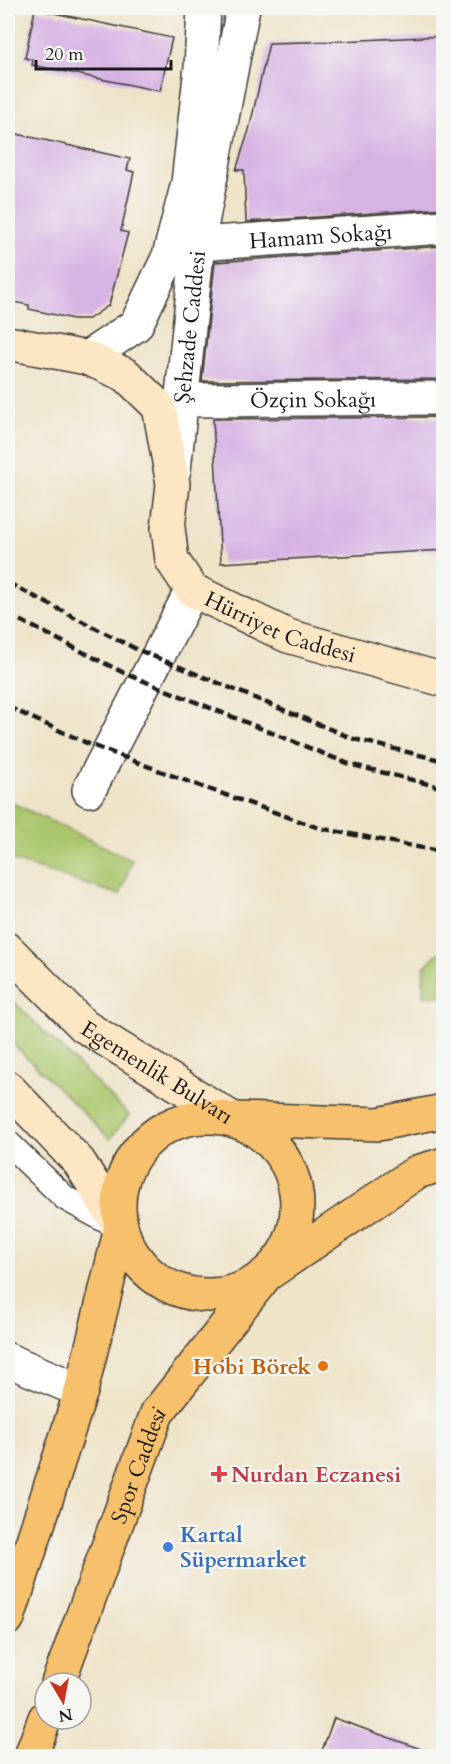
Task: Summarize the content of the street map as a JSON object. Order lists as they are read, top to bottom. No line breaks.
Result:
{"streets":{"main road":["Şehzade Caddesi","Hürriyet Caddesi","Egemenlik Bulvarı","Spor Caddesi"],"street":["Hamam Sokağı","Özçin Sokağı"]},"crossings":[["Hamam Sokağı","Şehzade Caddesi"],["Şehzade Caddesi","Özçin Sokağı"],["Şehzade Caddesi","Hürriyet Caddesi"],["Egemenlik Bulvarı","Spor Caddesi"]],"places":{"other":["Hobi Börek","Kartal Süpermarket"],"health":["Nurdan Eczanesi"]},"scale_bar":"20 m","north":"bottom"}
